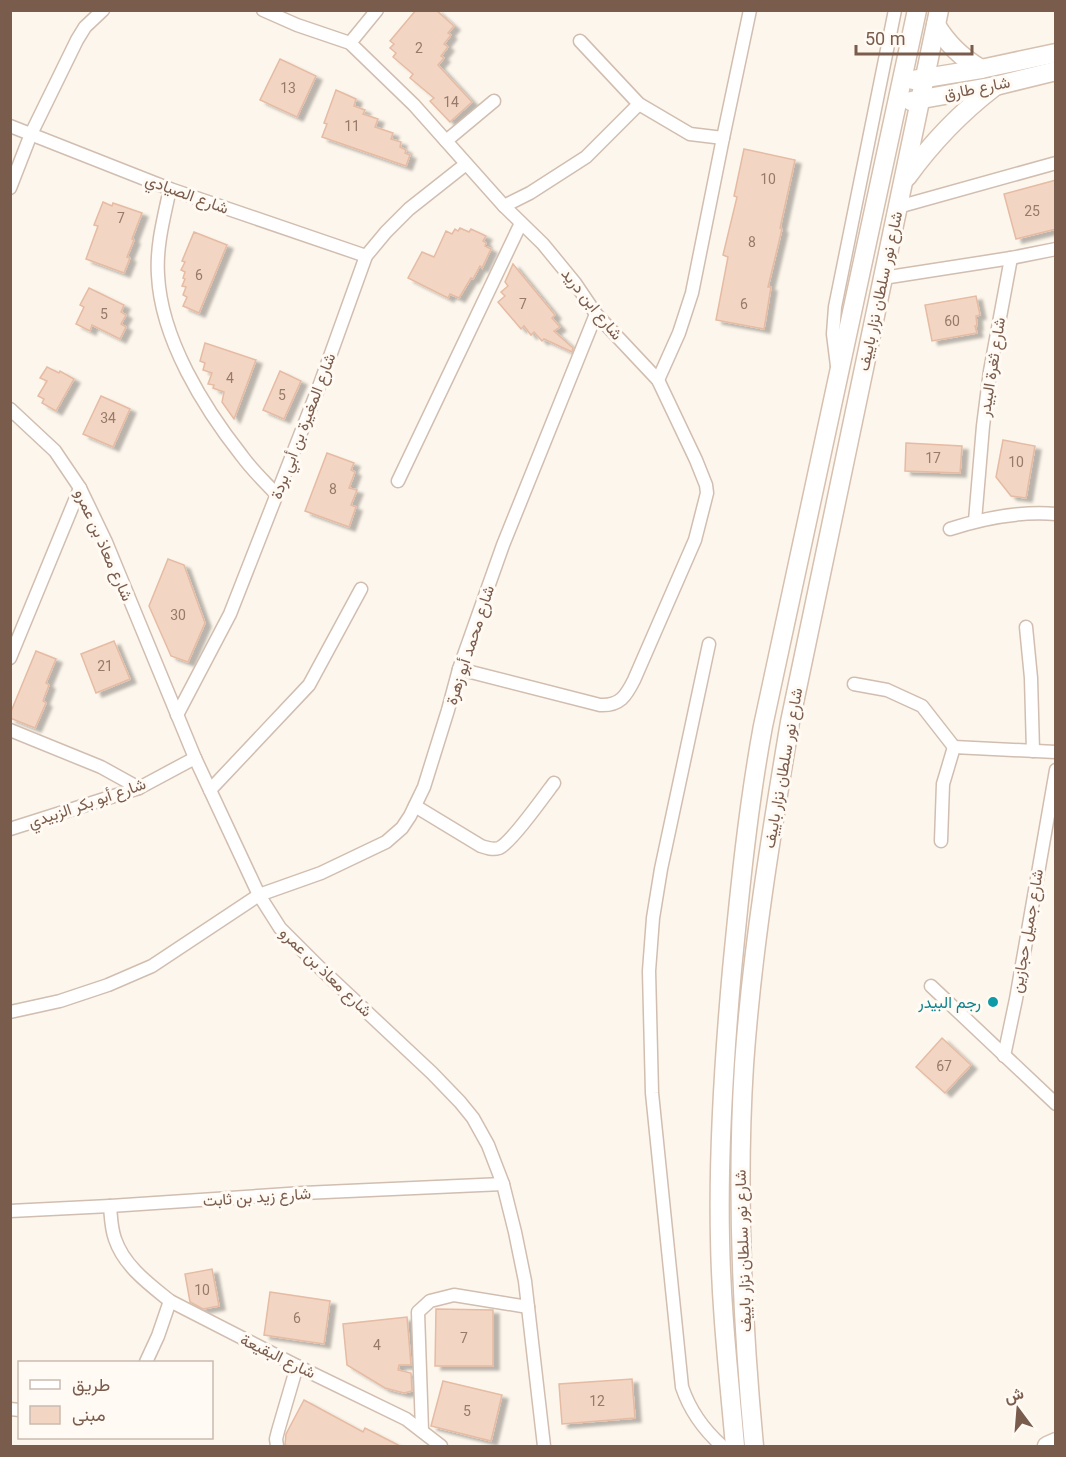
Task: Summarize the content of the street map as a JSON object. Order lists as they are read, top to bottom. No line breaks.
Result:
{"streets":{"main road":["شارع طارق","شارع نور سلطان نزار باييف"],"street":["شارع الصيادي","شارع ابن دريد","شارع ثغرة البيدر","شارع المغيرة بن أبي بردة","شارع معاذ بن عمرو","شارع محمد أبو زهرة","شارع أبو بكر الزبيدي","شارع جميل حجازين","شارع زيد بن ثابت","شارع البقيعة"]},"crossings":[["شارع طارق","شارع نور سلطان نزار باييف"],["شارع الصيادي","شارع المغيرة بن أبي بردة"],["شارع ابن دريد","شارع المغيرة بن أبي بردة"],["شارع ابن دريد","شارع محمد أبو زهرة"],["شارع المغيرة بن أبي بردة","شارع معاذ بن عمرو"],["شارع معاذ بن عمرو","شارع محمد أبو زهرة"],["شارع معاذ بن عمرو","شارع أبو بكر الزبيدي"],["شارع معاذ بن عمرو","شارع زيد بن ثابت"],["شارع زيد بن ثابت","شارع البقيعة"]],"places":["رجم البيدر"],"house_numbers":["2","13","14","11","10","25","7","8","6","7","6","5","60","4","5","34","17","10","8","30","21","67","10","6","7","4","12","5"],"legend":["طريق","مبنى"],"scale_bar":"50 m","north":"top"}
